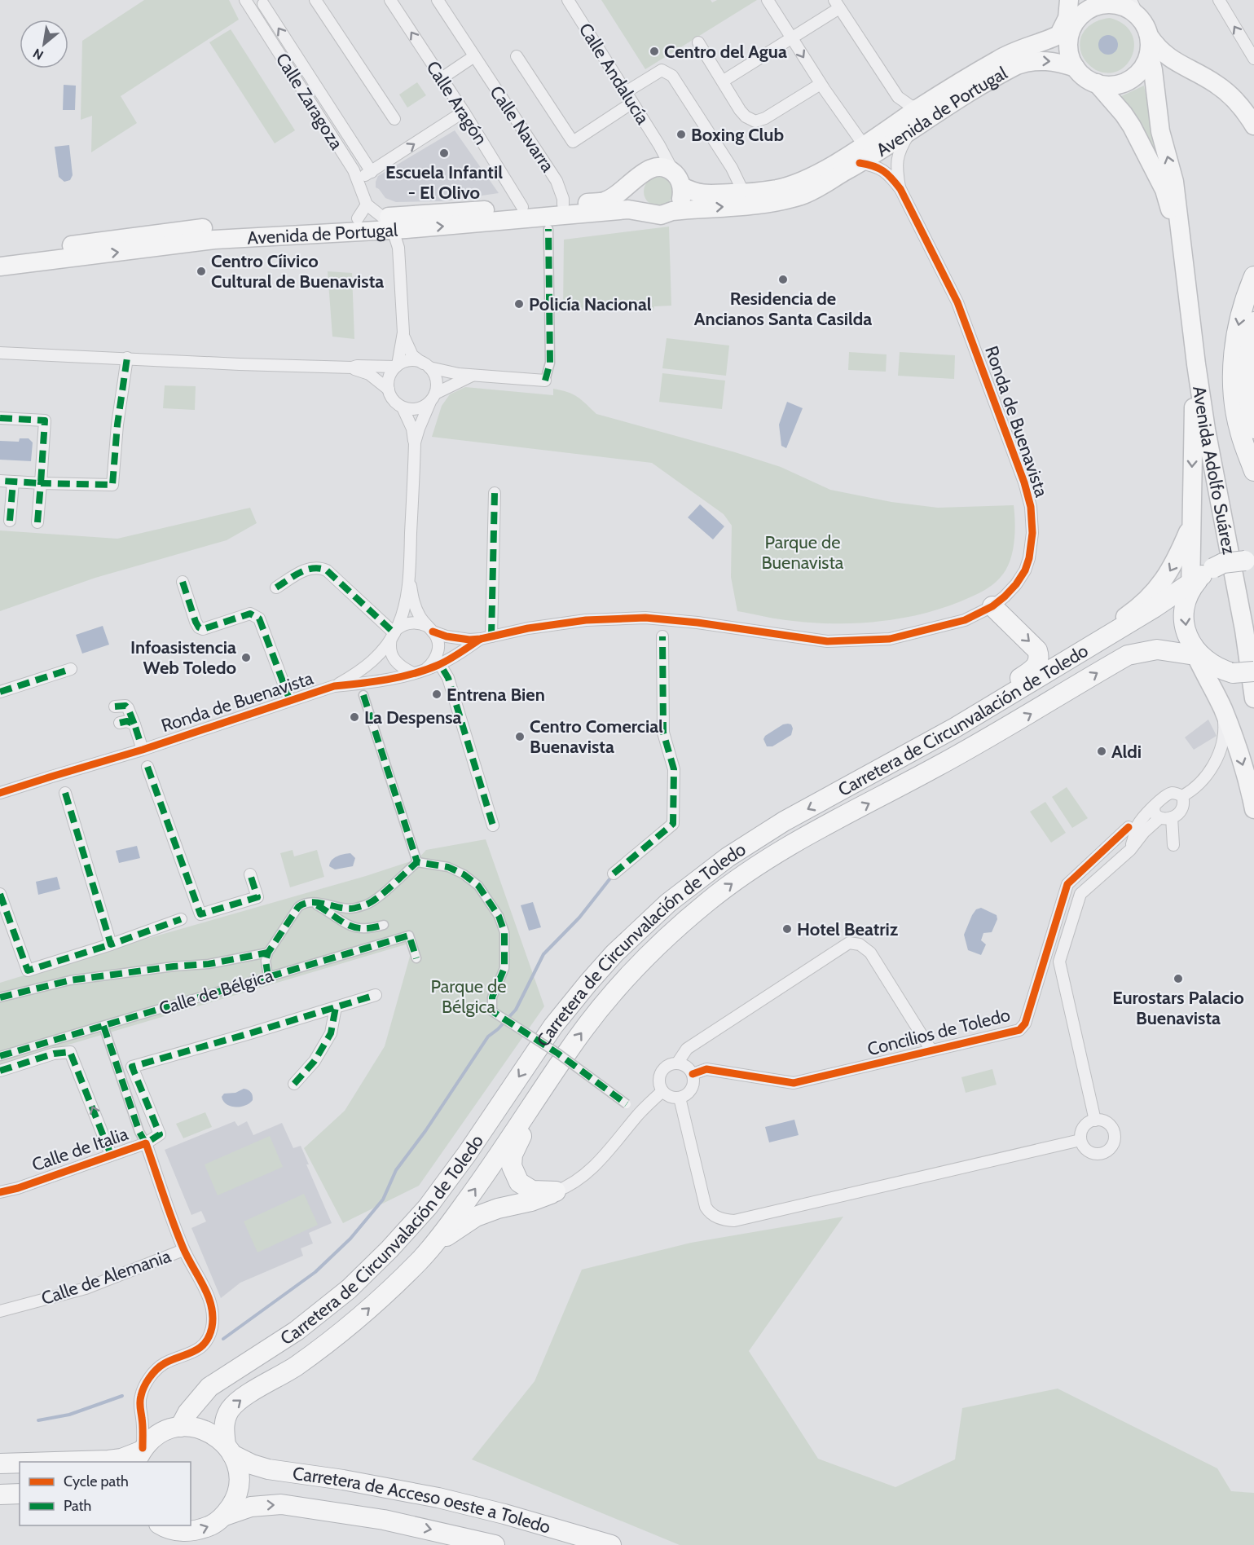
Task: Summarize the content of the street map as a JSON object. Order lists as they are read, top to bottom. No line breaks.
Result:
{"streets":{"highway":["Carretera de Circunvalación de Toledo","Carretera de Acceso oeste a Toledo"],"main road":["Avenida de Portugal","Avenida Adolfo Suárez"],"street":["Calle Andalucía","Calle Zaragoza","Calle Aragón","Calle Navarra","Ronda de Buenavista","Calle de Bélgica","Concilios de Toledo","Calle de Italia","Calle de Alemania"]},"crossings":[["Calle Andalucía","Avenida de Portugal"],["Calle Zaragoza","Avenida de Portugal"],["Calle Aragón","Avenida de Portugal"],["Avenida de Portugal","Calle Navarra"],["Avenida de Portugal","Ronda de Buenavista"],["Avenida de Portugal","Avenida Adolfo Suárez"],["Carretera de Circunvalación de Toledo","Calle de Italia"],["Carretera de Circunvalación de Toledo","Carretera de Acceso oeste a Toledo"],["Calle de Italia","Calle de Alemania"]],"parks":["Parque de Buenavista","Parque de Bélgica"],"places":["Centro del Agua","Boxing Club","Escuela Infantil - El Olivo","Centro Cíivico Cultural de Buenavista","Residencia de Ancianos Santa Casilda","Policía Nacional","Infoasistencia Web Toledo","Entrena Bien","La Despensa","Centro Comercial Buenavista","Aldi","Hotel Beatriz","Eurostars Palacio Buenavista"],"legend":["Cycle path","Path"],"north":"bottom left"}
